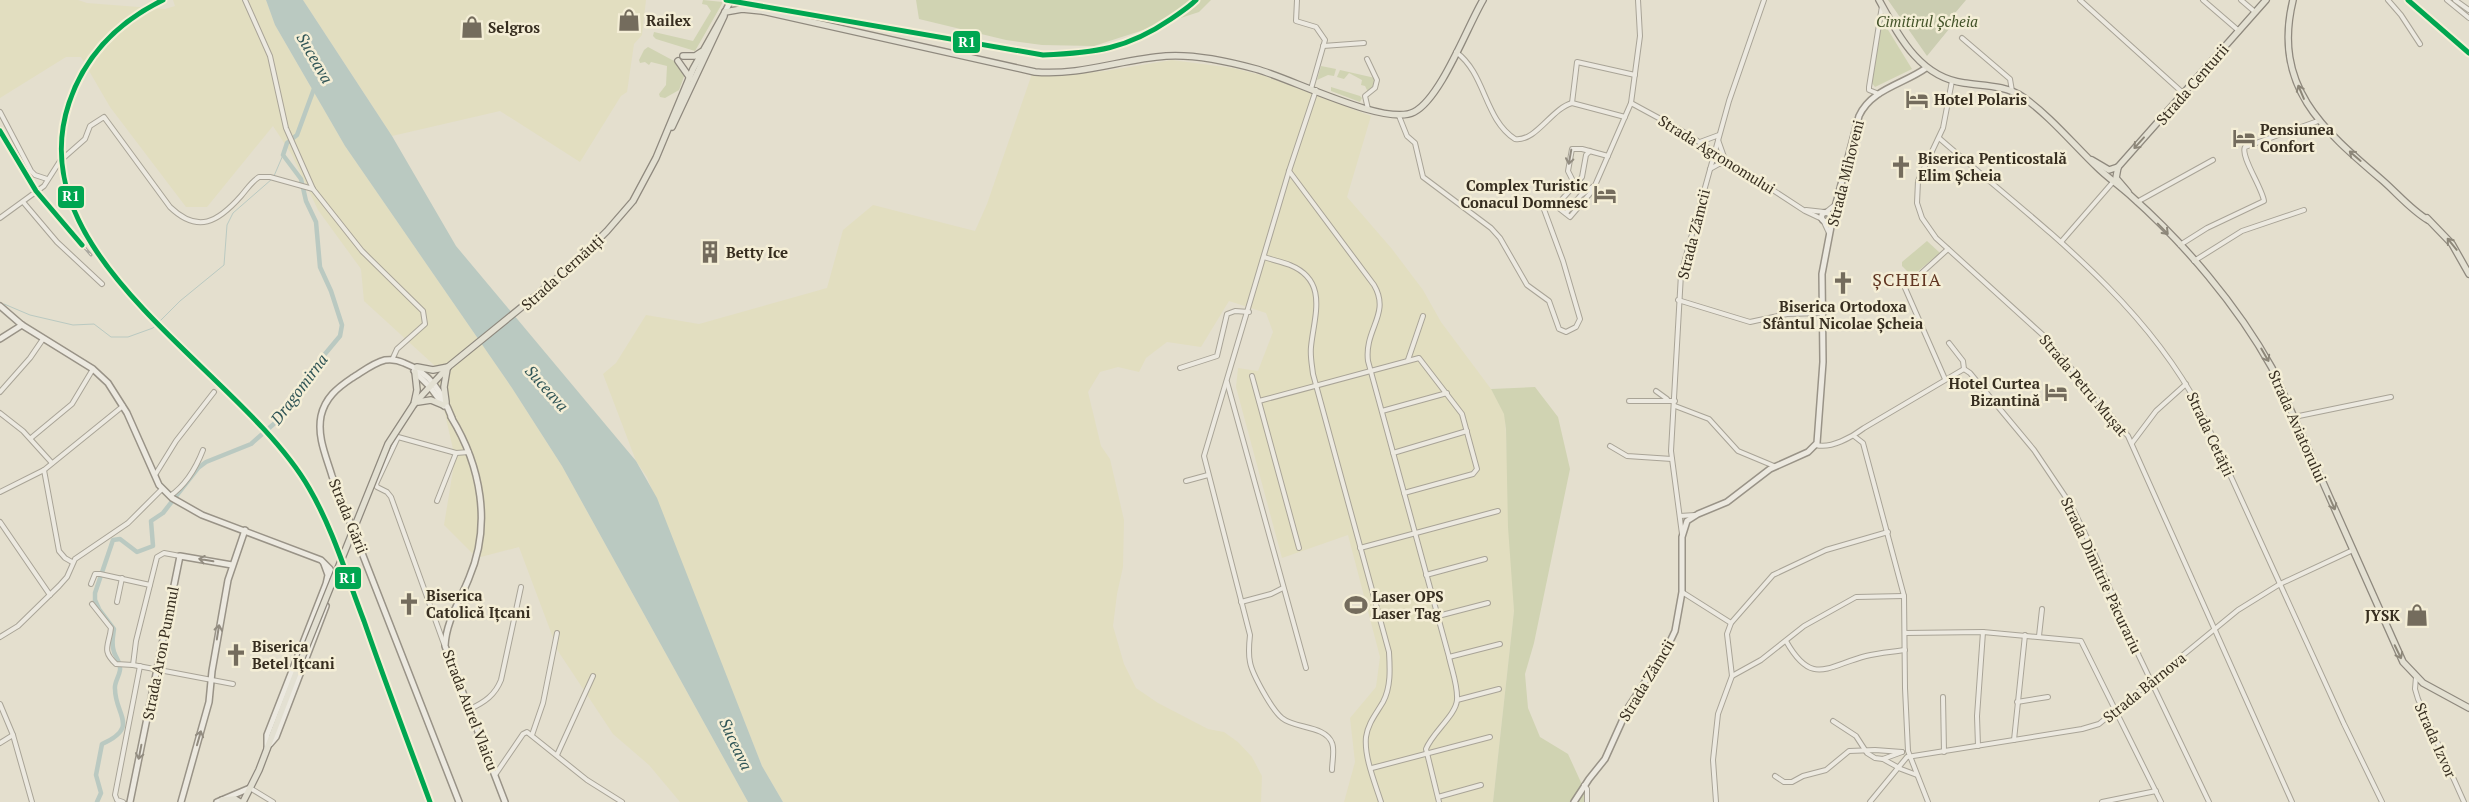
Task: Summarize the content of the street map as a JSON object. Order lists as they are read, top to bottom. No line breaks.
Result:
{"streets":{"main road":["Strada Centurii","Strada Mihoveni","Strada Zămcii","Strada Cernăuți","Strada Aviatorului","Strada Gării","Strada Aron Pumnul","Strada Aurel Vlaicu"],"street":["Strada Agronomului","Strada Petru Mușat","Strada Cetății","Strada Dimitrie Păcurariu","Strada Bârnova","Strada Izvor"]},"crossings":[["Strada Agronomului","Strada Mihoveni"],["Strada Agronomului","Strada Zămcii"],["Strada Cernăuți","Strada Aurel Vlaicu"],["Strada Petru Mușat","Strada Cetății"],["Strada Petru Mușat","Strada Bârnova"],["Strada Aviatorului","Strada Bârnova"],["Strada Aviatorului","Strada Izvor"],["Strada Cetății","Strada Bârnova"],["Strada Dimitrie Păcurariu","Strada Bârnova"]],"one_way":["Strada Centurii","Strada Aviatorului","Strada Aron Pumnul"],"districts":["ȘCHEIA"],"water":["Suceava","Dragomirna"],"parks":["Cimitirul Șcheia"],"places":{"shop":["Railex","Selgros","JYSK"],"hotel":["Hotel Polaris","Pensiunea Confort","Complex Turistic Conacul Domnesc","Hotel Curtea Bizantină"],"church":["Biserica Penticostală Elim Șcheia","Biserica Ortodoxa Sfântul Nicolae Șcheia","Biserica Catolică Ițcani","Biserica Betel Iţcani"],"building":["Betty Ice"],"sports":["Laser OPS Laser Tag"]},"lines":["transit line R1"]}
